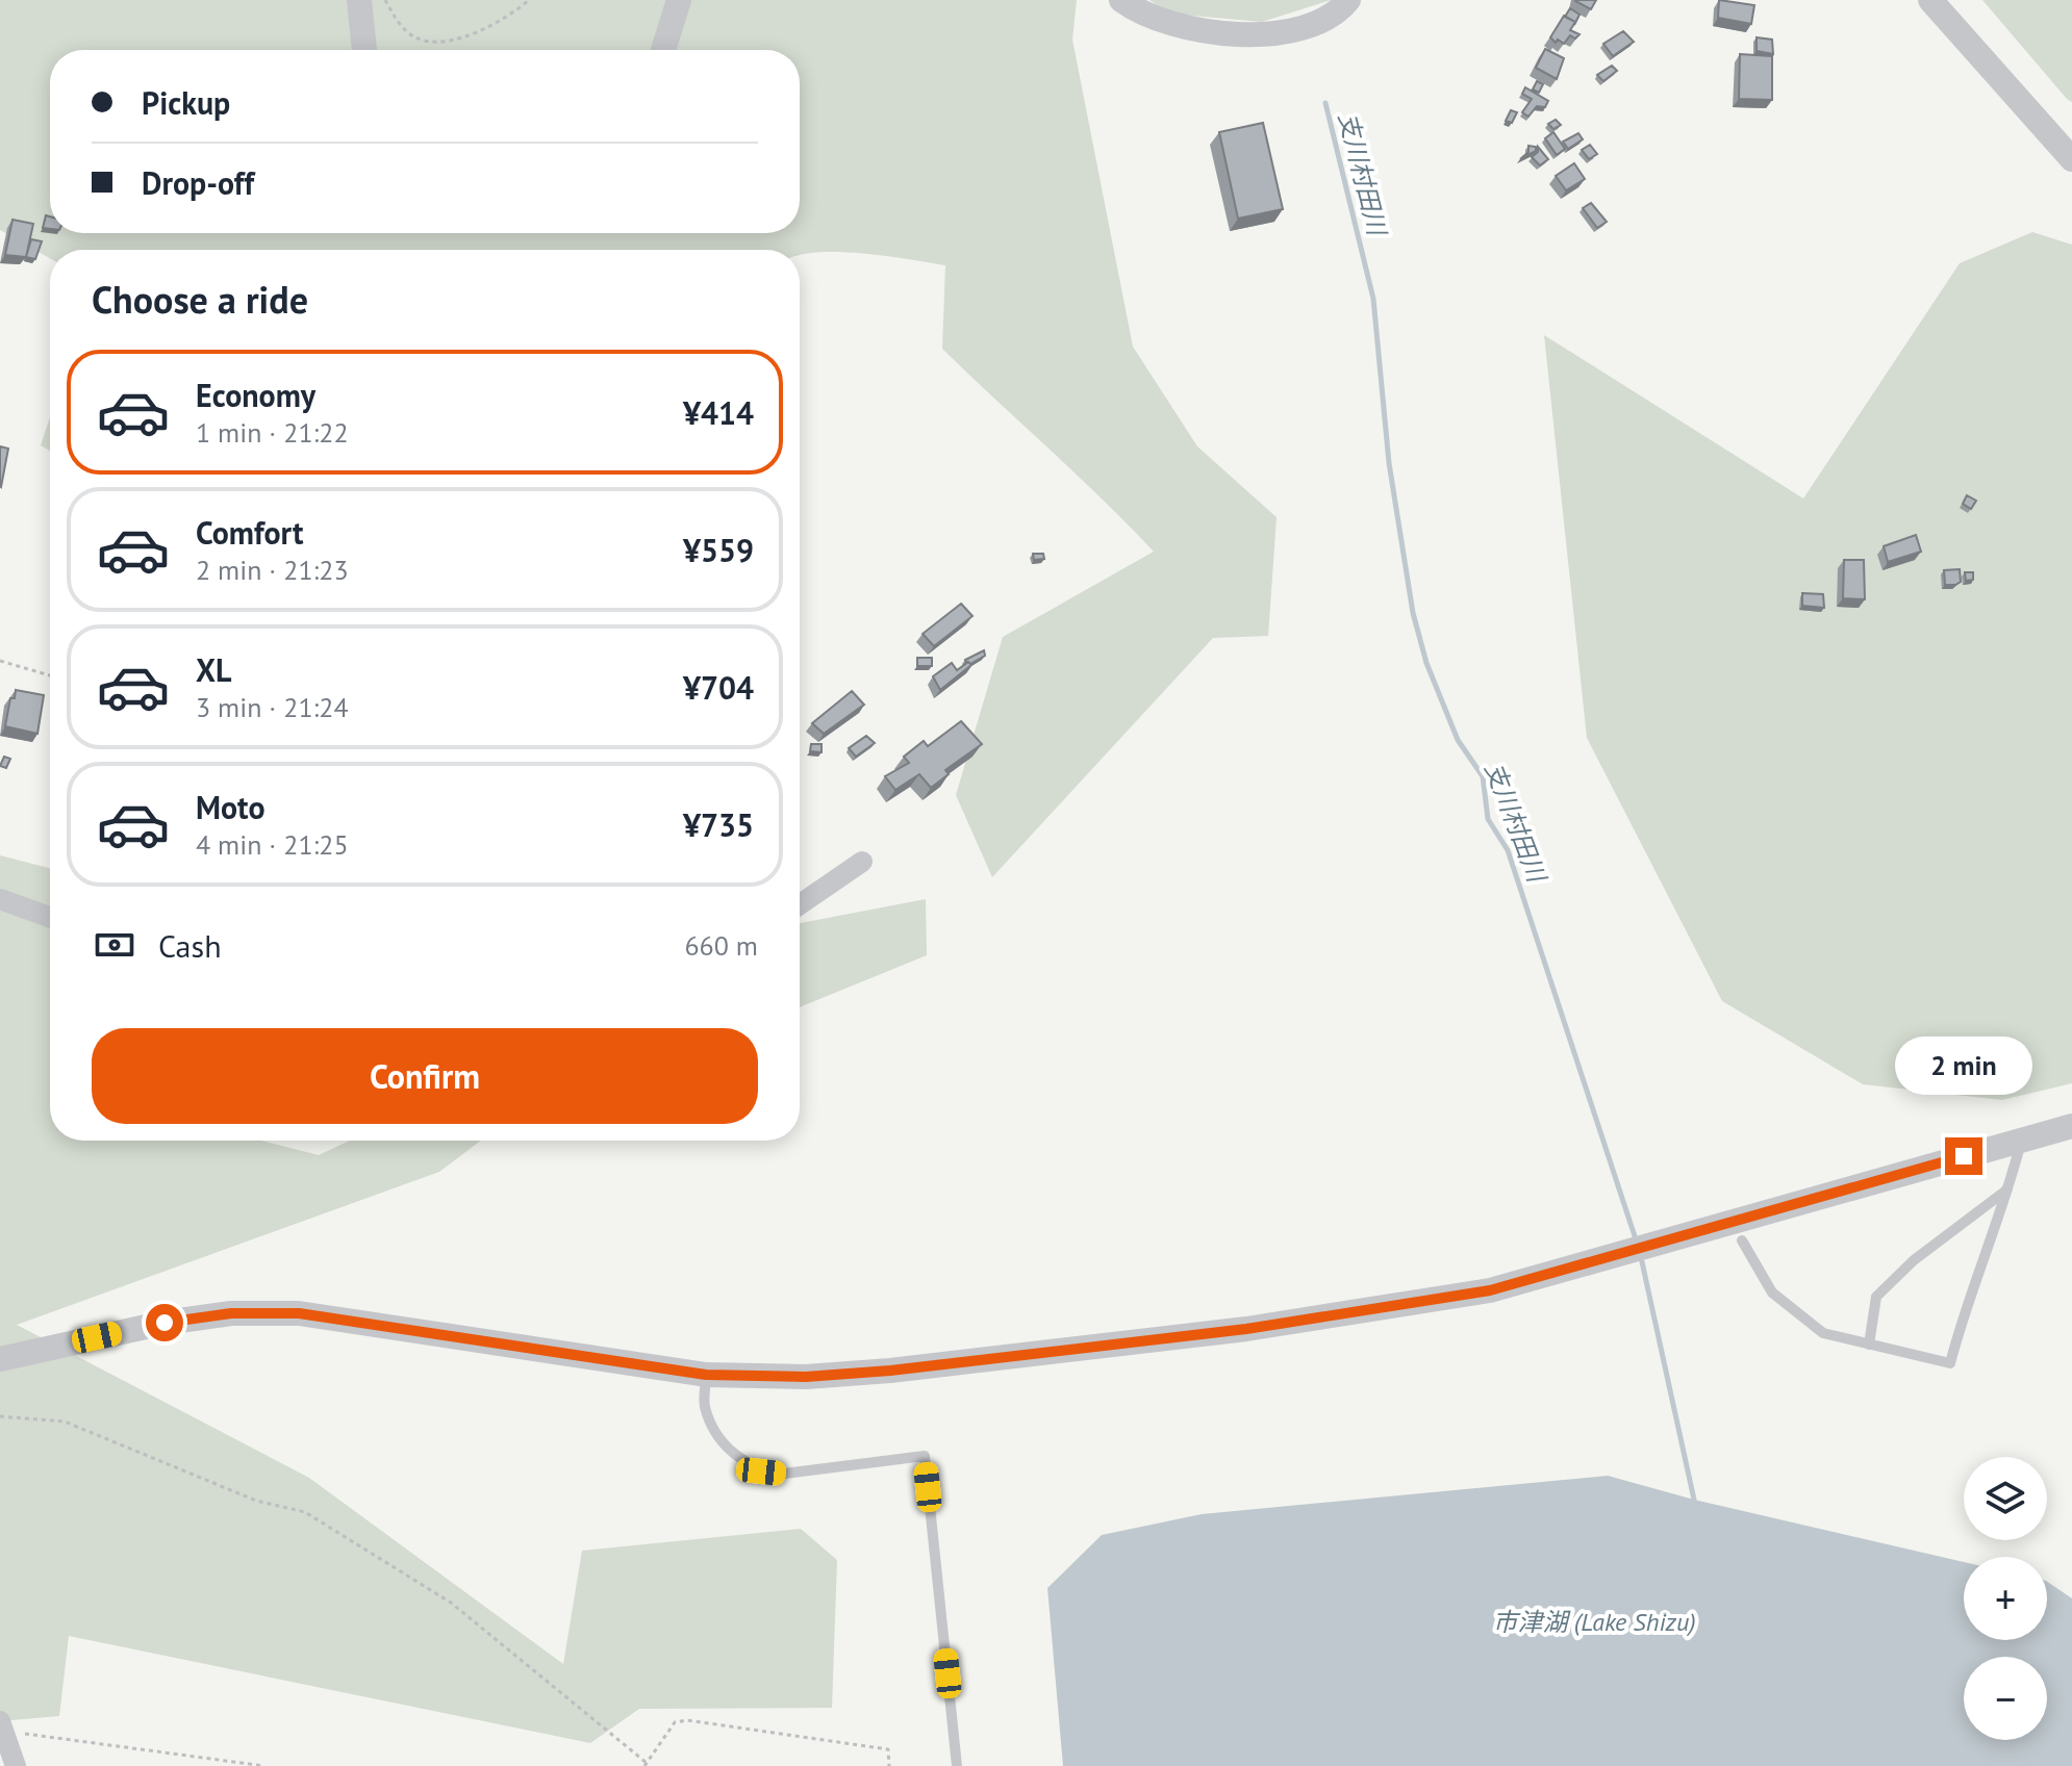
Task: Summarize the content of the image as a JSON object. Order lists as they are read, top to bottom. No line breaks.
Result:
{"water":["支川村田川","市津湖 (Lake Shizu)"],"page":{"banner":["Pickup","Drop-off"],"heading":"Choose a ride","list":[{"name":"Economy","note":"1 min · 21:22","value":"¥414"},{"name":"Comfort","note":"2 min · 21:23","value":"¥559"},{"name":"XL","note":"3 min · 21:24","value":"¥704"},{"name":"Moto","note":"4 min · 21:25","value":"¥735"}],"pay":["Cash","660 m"],"buttons":"Confirm","bubble":"2 min","map_buttons":["+","−"]}}
